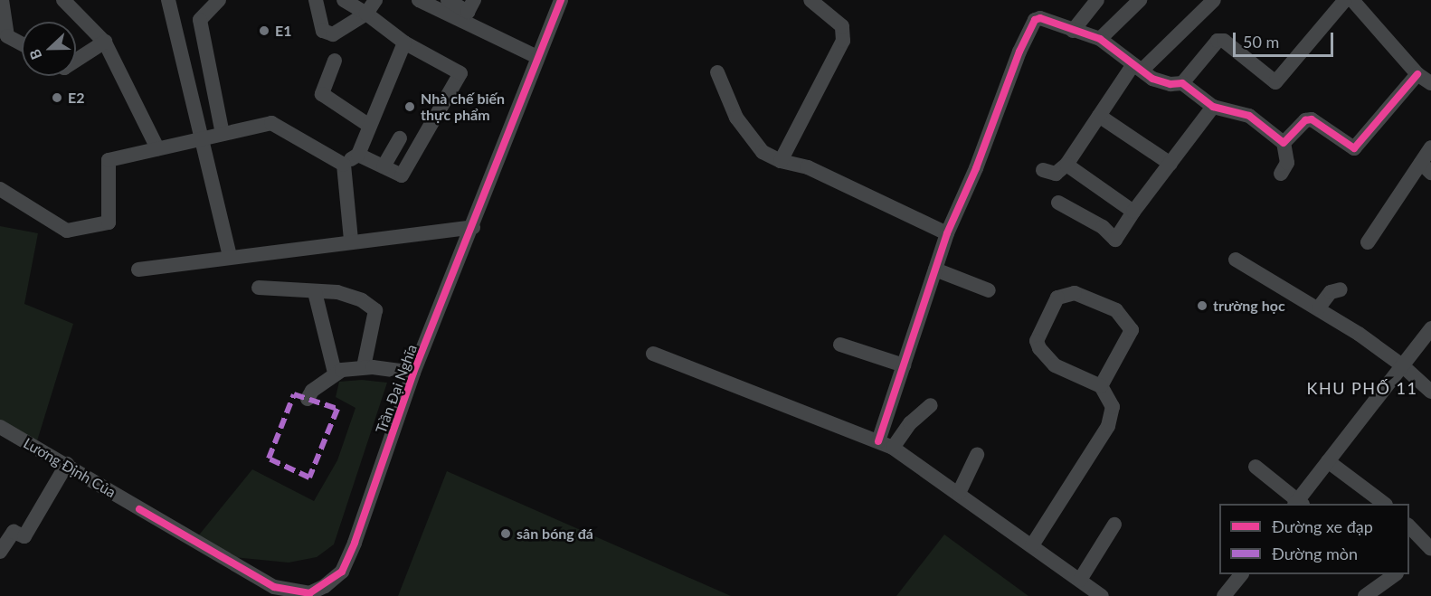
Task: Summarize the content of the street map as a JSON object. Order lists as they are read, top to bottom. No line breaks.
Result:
{"streets":{"street":["Trần Đại Nghĩa","Lương Định Của"]},"crossings":[["Trần Đại Nghĩa","Lương Định Của"]],"districts":["KHU PHỐ 11"],"places":["E1","E2","Nhà chế biến thực phẩm","trường học","sân bóng đá"],"legend":["Đường xe đạp","Đường mòn"],"scale_bar":"50 m","north":"left"}
